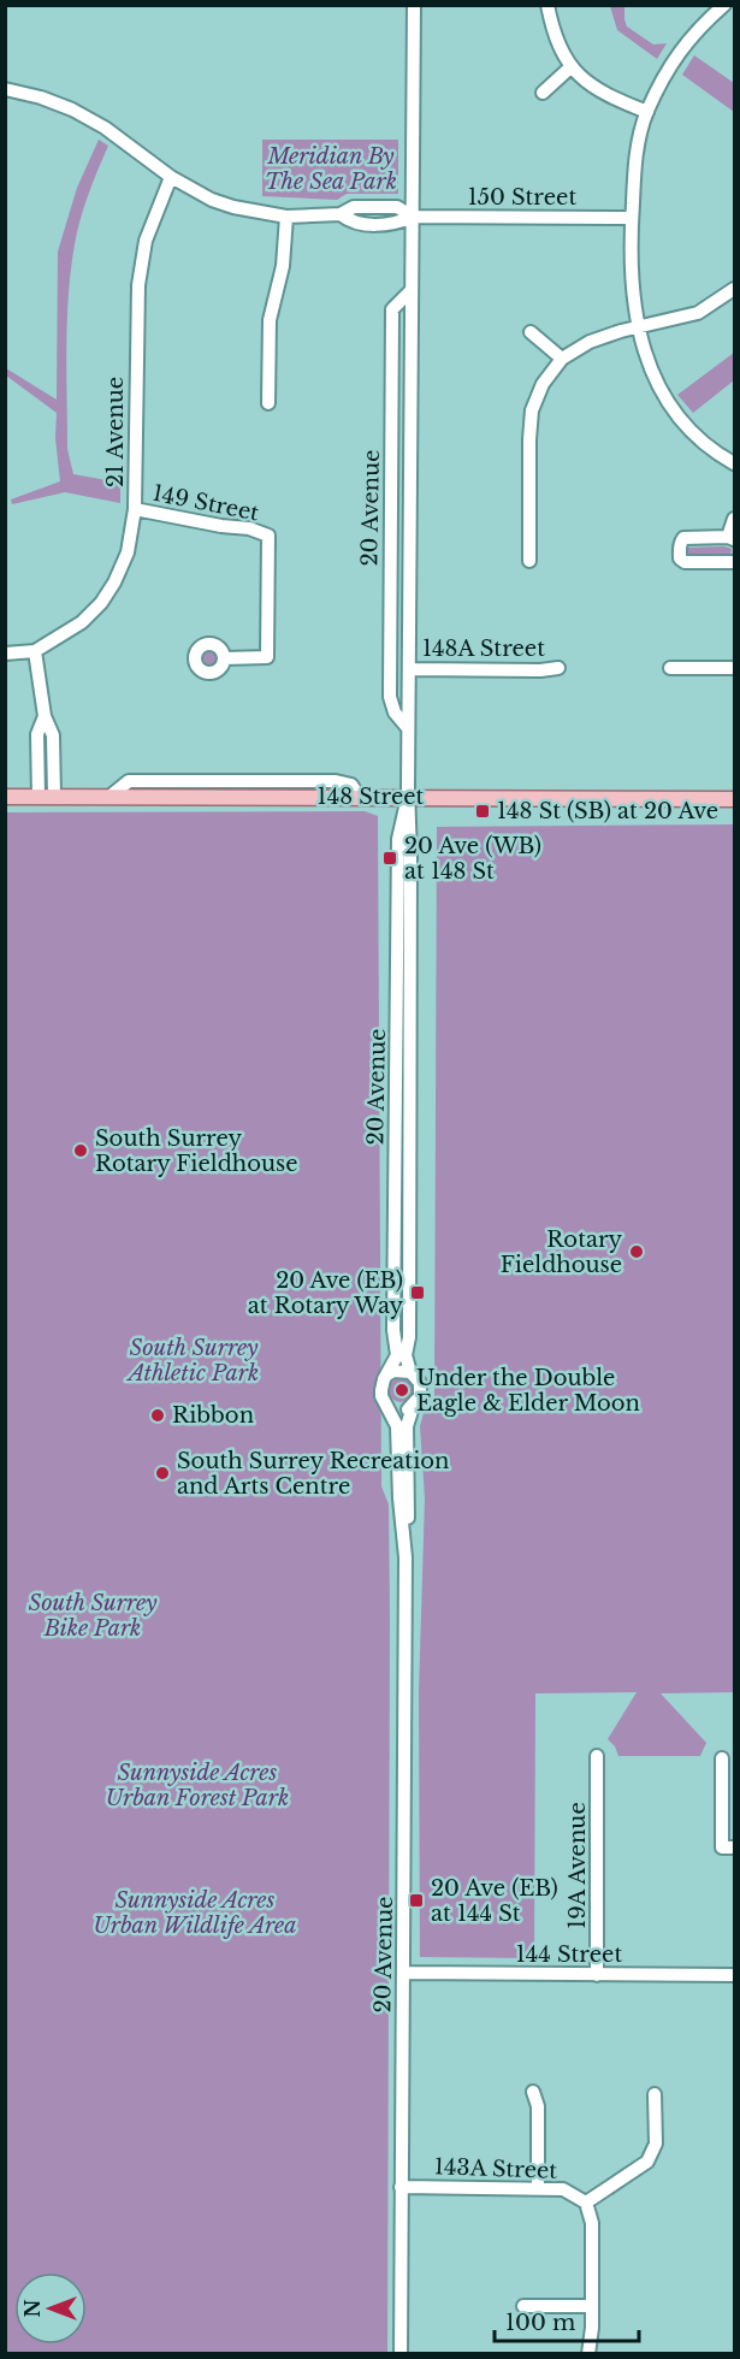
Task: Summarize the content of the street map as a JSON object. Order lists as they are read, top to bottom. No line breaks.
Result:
{"streets":{"main road":["148 Street"],"street":["150 Street","21 Avenue","149 Street","20 Avenue","148A Street","19A Avenue","144 Street","143A Street"]},"crossings":[["150 Street","21 Avenue"],["150 Street","20 Avenue"],["21 Avenue","149 Street"],["20 Avenue","148A Street"],["20 Avenue","148 Street"],["20 Avenue","144 Street"],["20 Avenue","143A Street"],["19A Avenue","144 Street"]],"parks":["Meridian By The Sea Park","South Surrey Athletic Park","South Surrey Bike Park","Sunnyside Acres Urban Forest Park","Sunnyside Acres Urban Wildlife Area"],"places":{"transit":["148 St (SB) at 20 Ave","20 Ave (WB) at 148 St","20 Ave (EB) at Rotary Way","20 Ave (EB) at 144 St"],"other":["South Surrey Rotary Fieldhouse","Rotary Fieldhouse","Under the Double Eagle & Elder Moon","Ribbon","South Surrey Recreation and Arts Centre"]},"scale_bar":"100 m","north":"left"}
